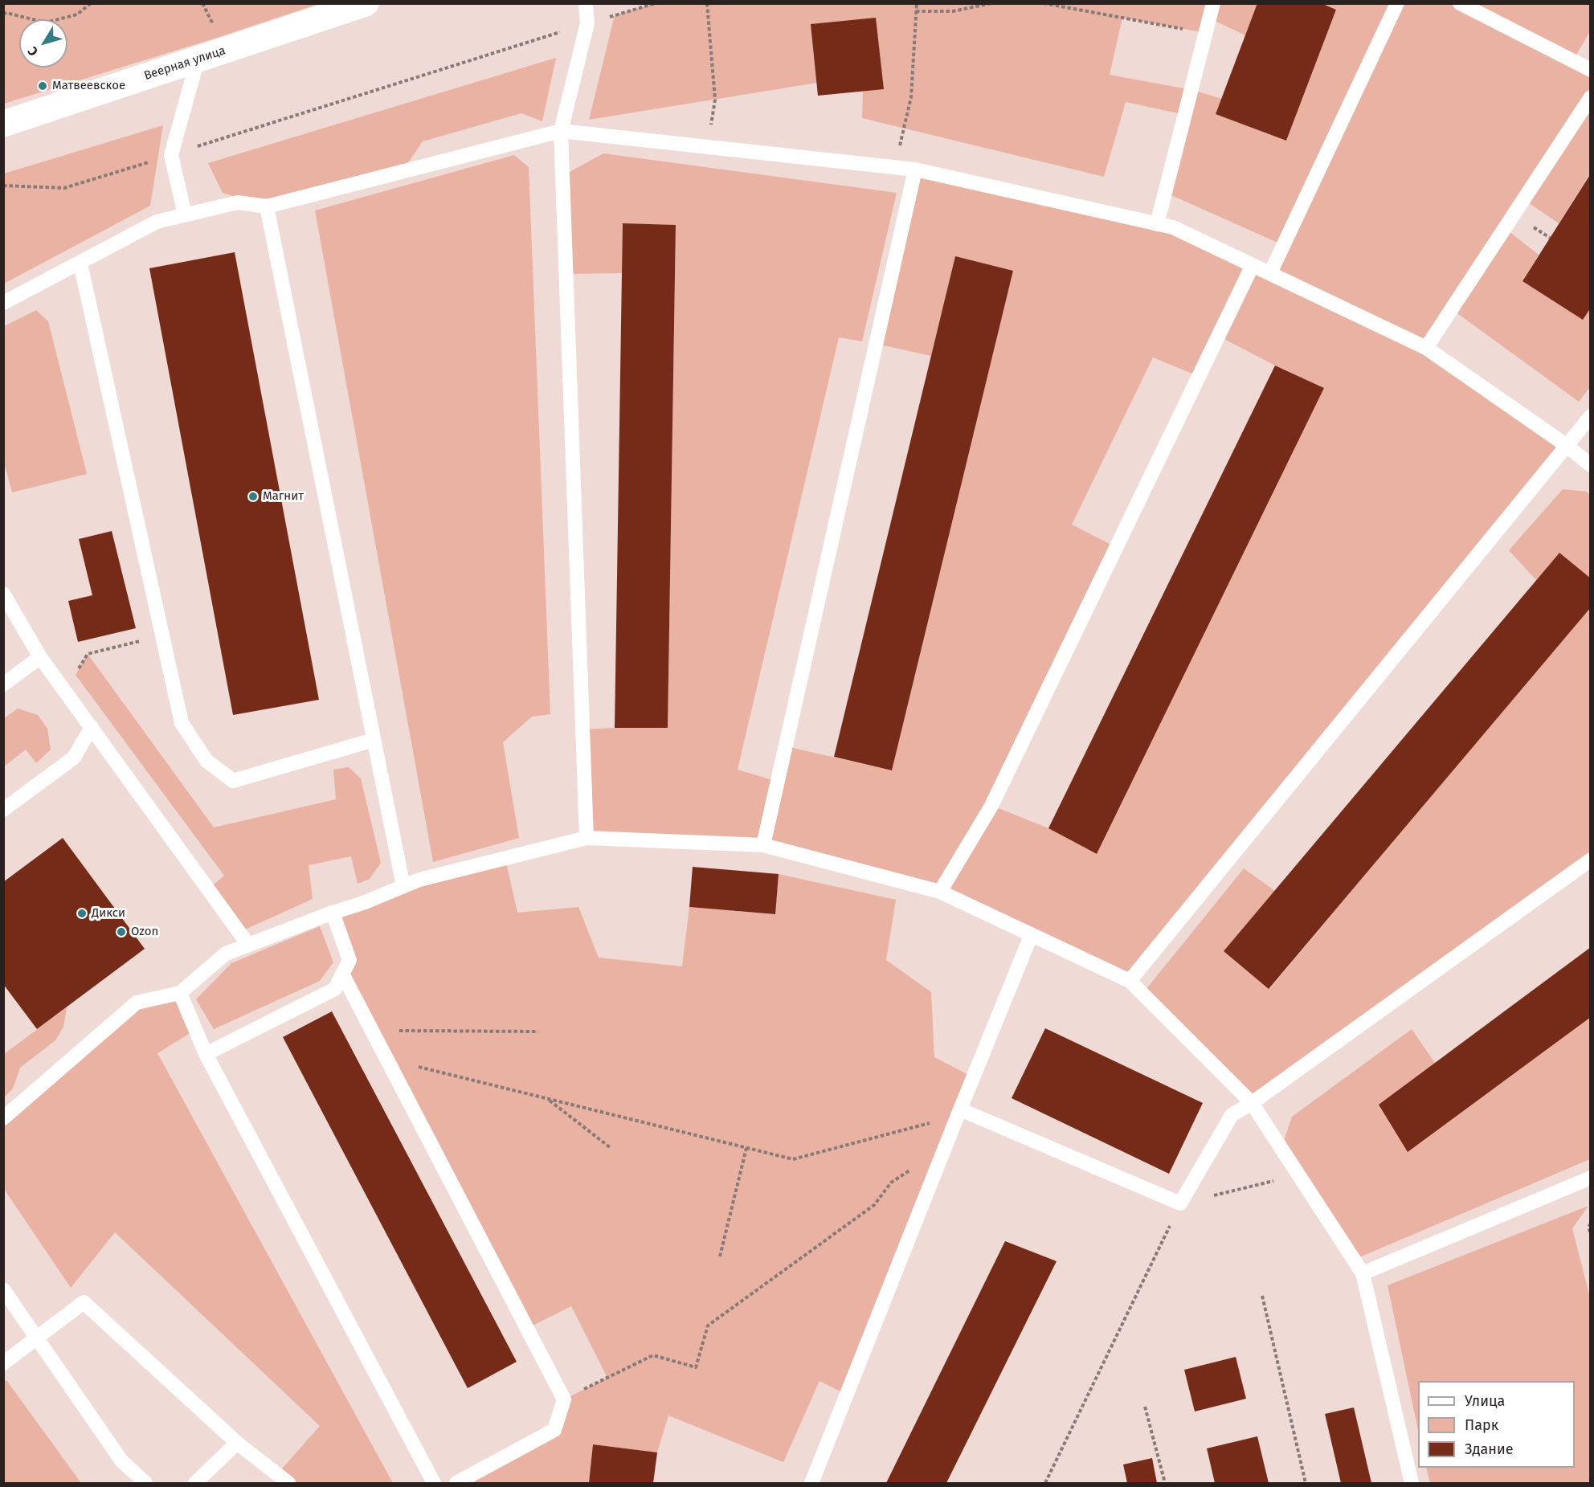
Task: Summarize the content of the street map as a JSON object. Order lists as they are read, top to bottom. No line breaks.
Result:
{"streets":{"street":["Веерная улица"]},"places":["Матвеевское","Магнит","Дикси","Ozon"],"legend":["Улица","Парк","Здание"],"north":"bottom left"}
